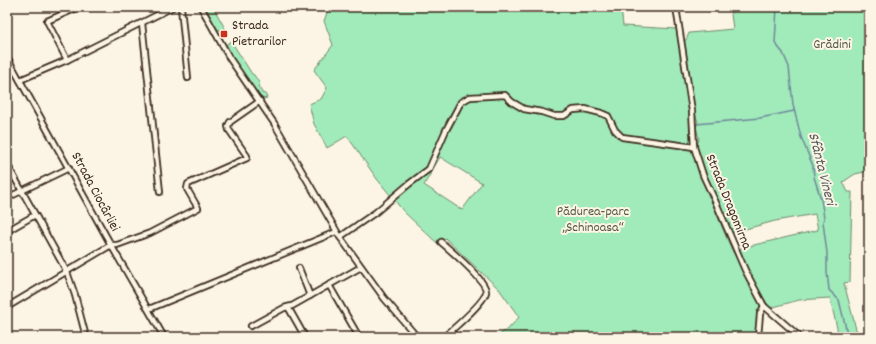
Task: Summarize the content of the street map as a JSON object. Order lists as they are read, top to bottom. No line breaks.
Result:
{"streets":{"street":["Strada Ciocârliei","Strada Dragomirna"]},"water":["Sfânta Vineri"],"parks":["Grădini","Pădurea-parc „Schinoasa“"],"places":{"transit":["Strada Pietrarilor"]}}
